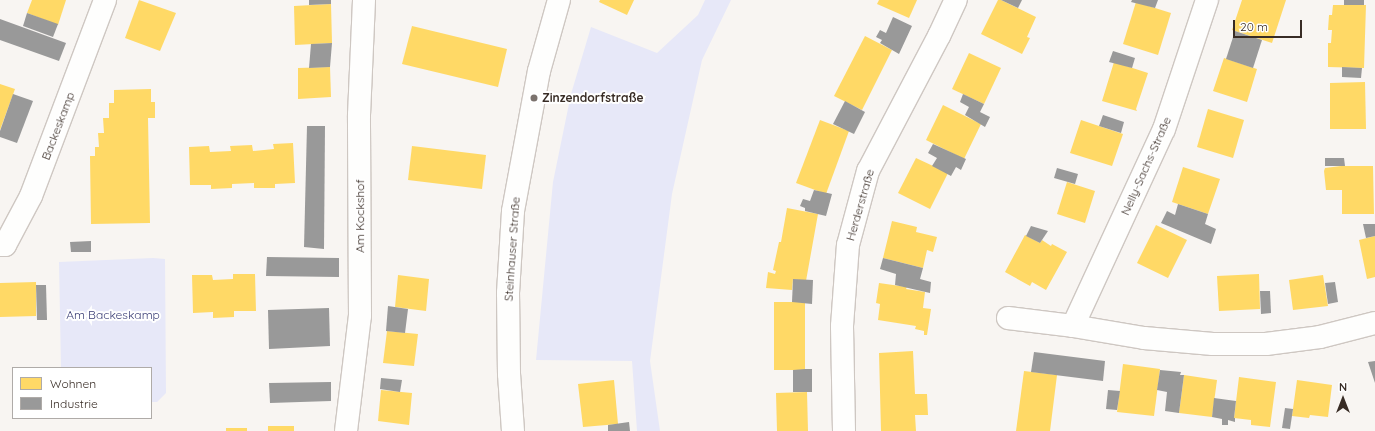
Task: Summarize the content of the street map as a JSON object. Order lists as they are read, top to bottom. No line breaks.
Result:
{"streets":{"street":["Backeskamp","Nelly-Sachs-Straße","Herderstraße","Am Kockshof","Steinhauser Straße"]},"parks":["Am Backeskamp"],"places":["Zinzendorfstraße"],"legend":["Wohnen","Industrie"],"scale_bar":"20 m","north":"top"}
